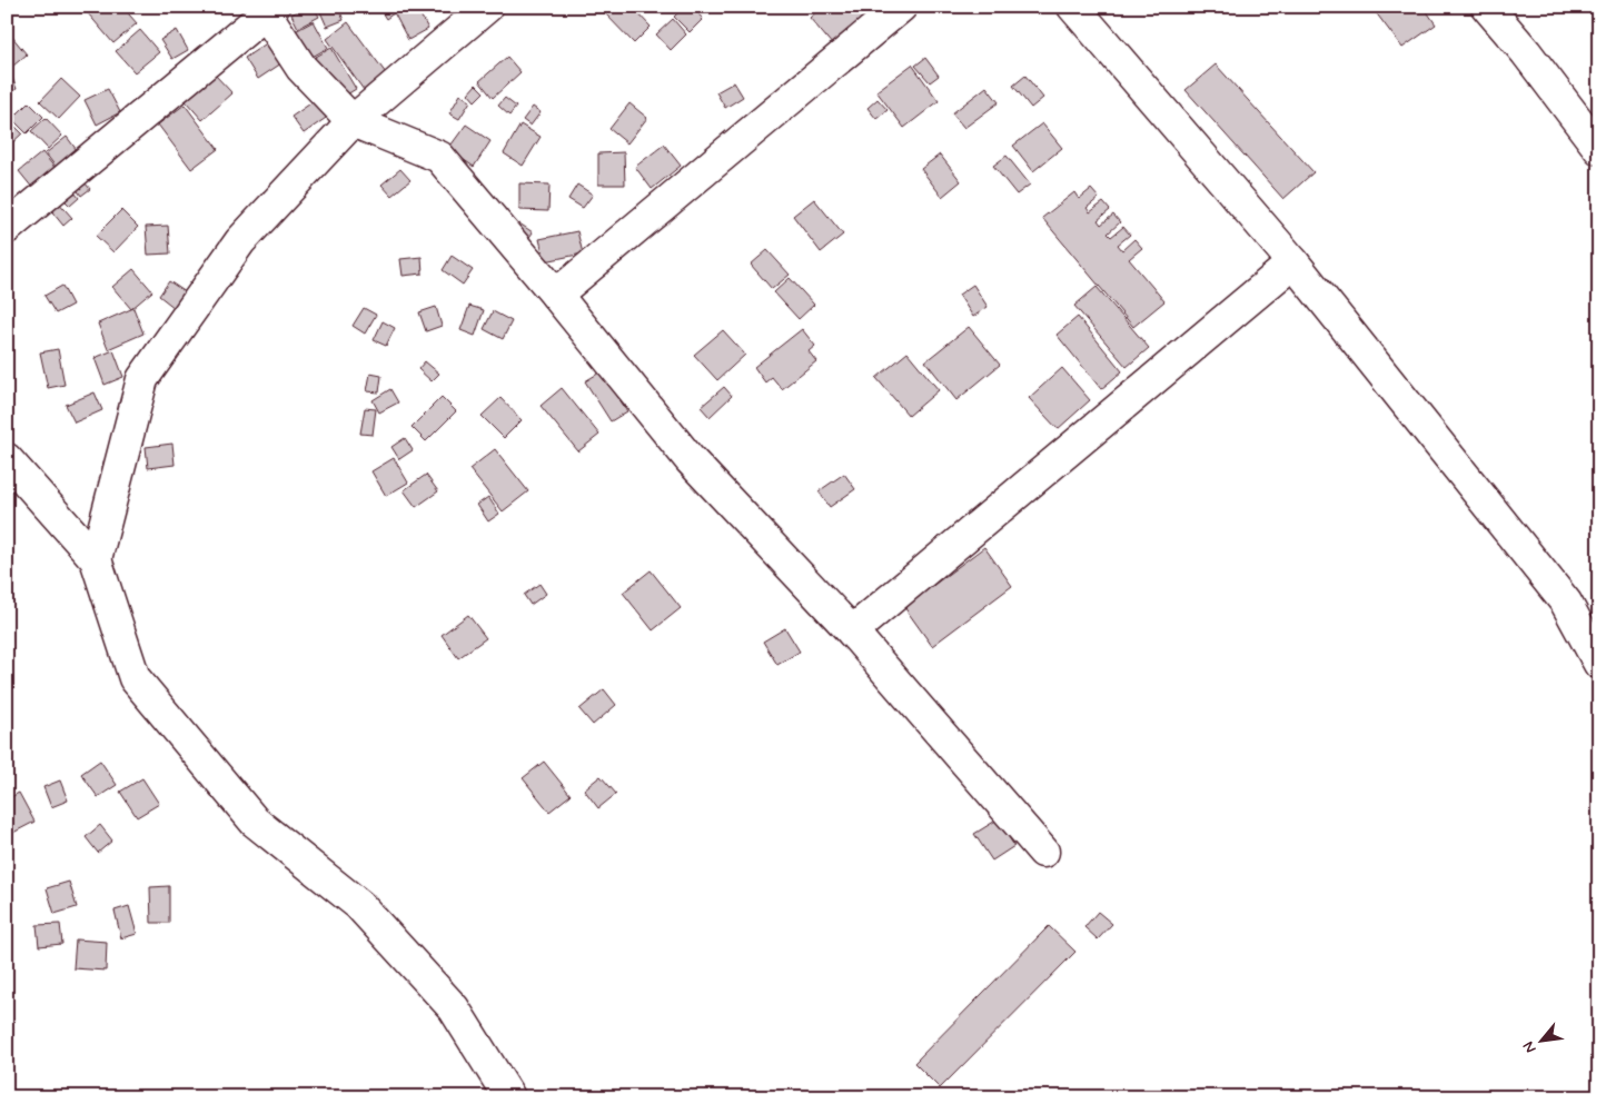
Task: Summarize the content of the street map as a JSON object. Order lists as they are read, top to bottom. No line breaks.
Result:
{"north":"bottom left"}
